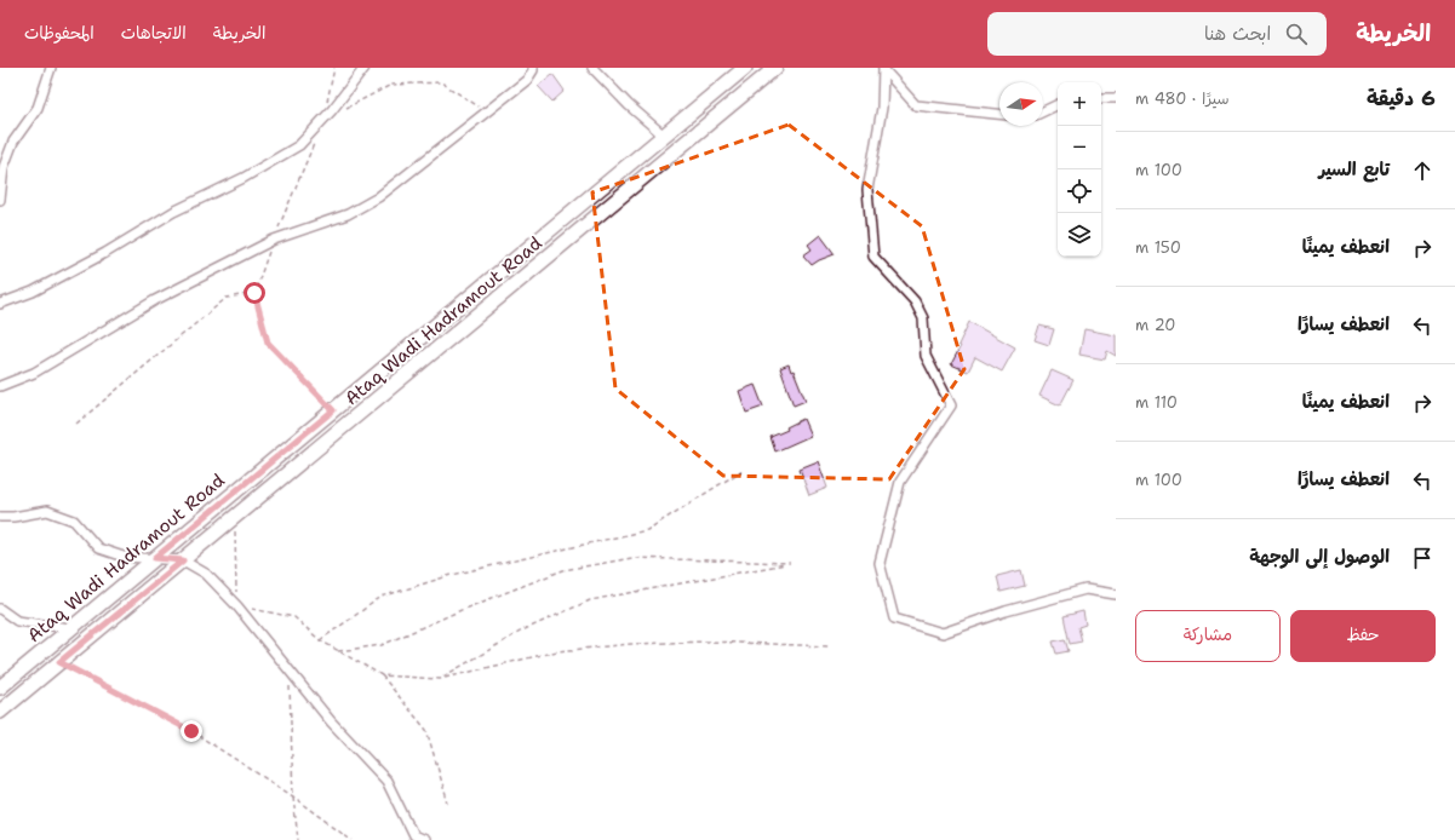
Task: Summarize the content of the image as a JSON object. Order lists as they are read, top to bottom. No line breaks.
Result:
{"streets":{"main road":["Ataq Wadi Hadramout Road"]},"north":"right","page":{"header":"الخريطة","search":"ابحث هنا","nav":["الخريطة","الاتجاهات","المحفوظات"],"heading":["6 دقيقة","سيرًا · 480 m"],"map_buttons":["+","−"],"list":[["تابع السير","100 m"],["انعطف يمينًا","150 m"],["انعطف يسارًا","20 m"],["انعطف يمينًا","110 m"],["انعطف يسارًا","100 m"],"الوصول إلى الوجهة"],"buttons":["حفظ","مشاركة"]}}
